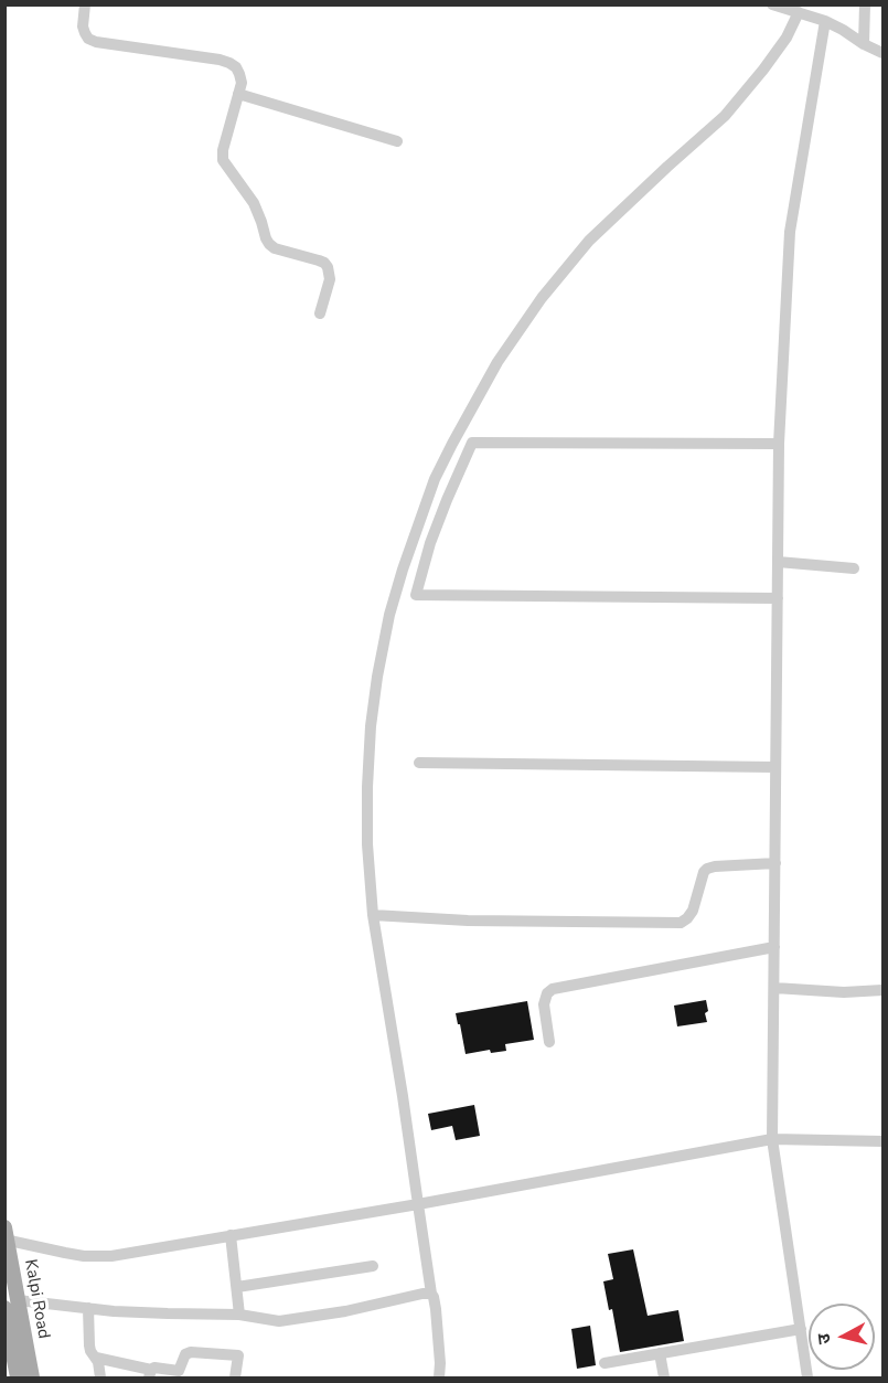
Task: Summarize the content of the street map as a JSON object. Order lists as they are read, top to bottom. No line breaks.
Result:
{"streets":{"main road":["Kalpi Road"]},"north":"left"}
